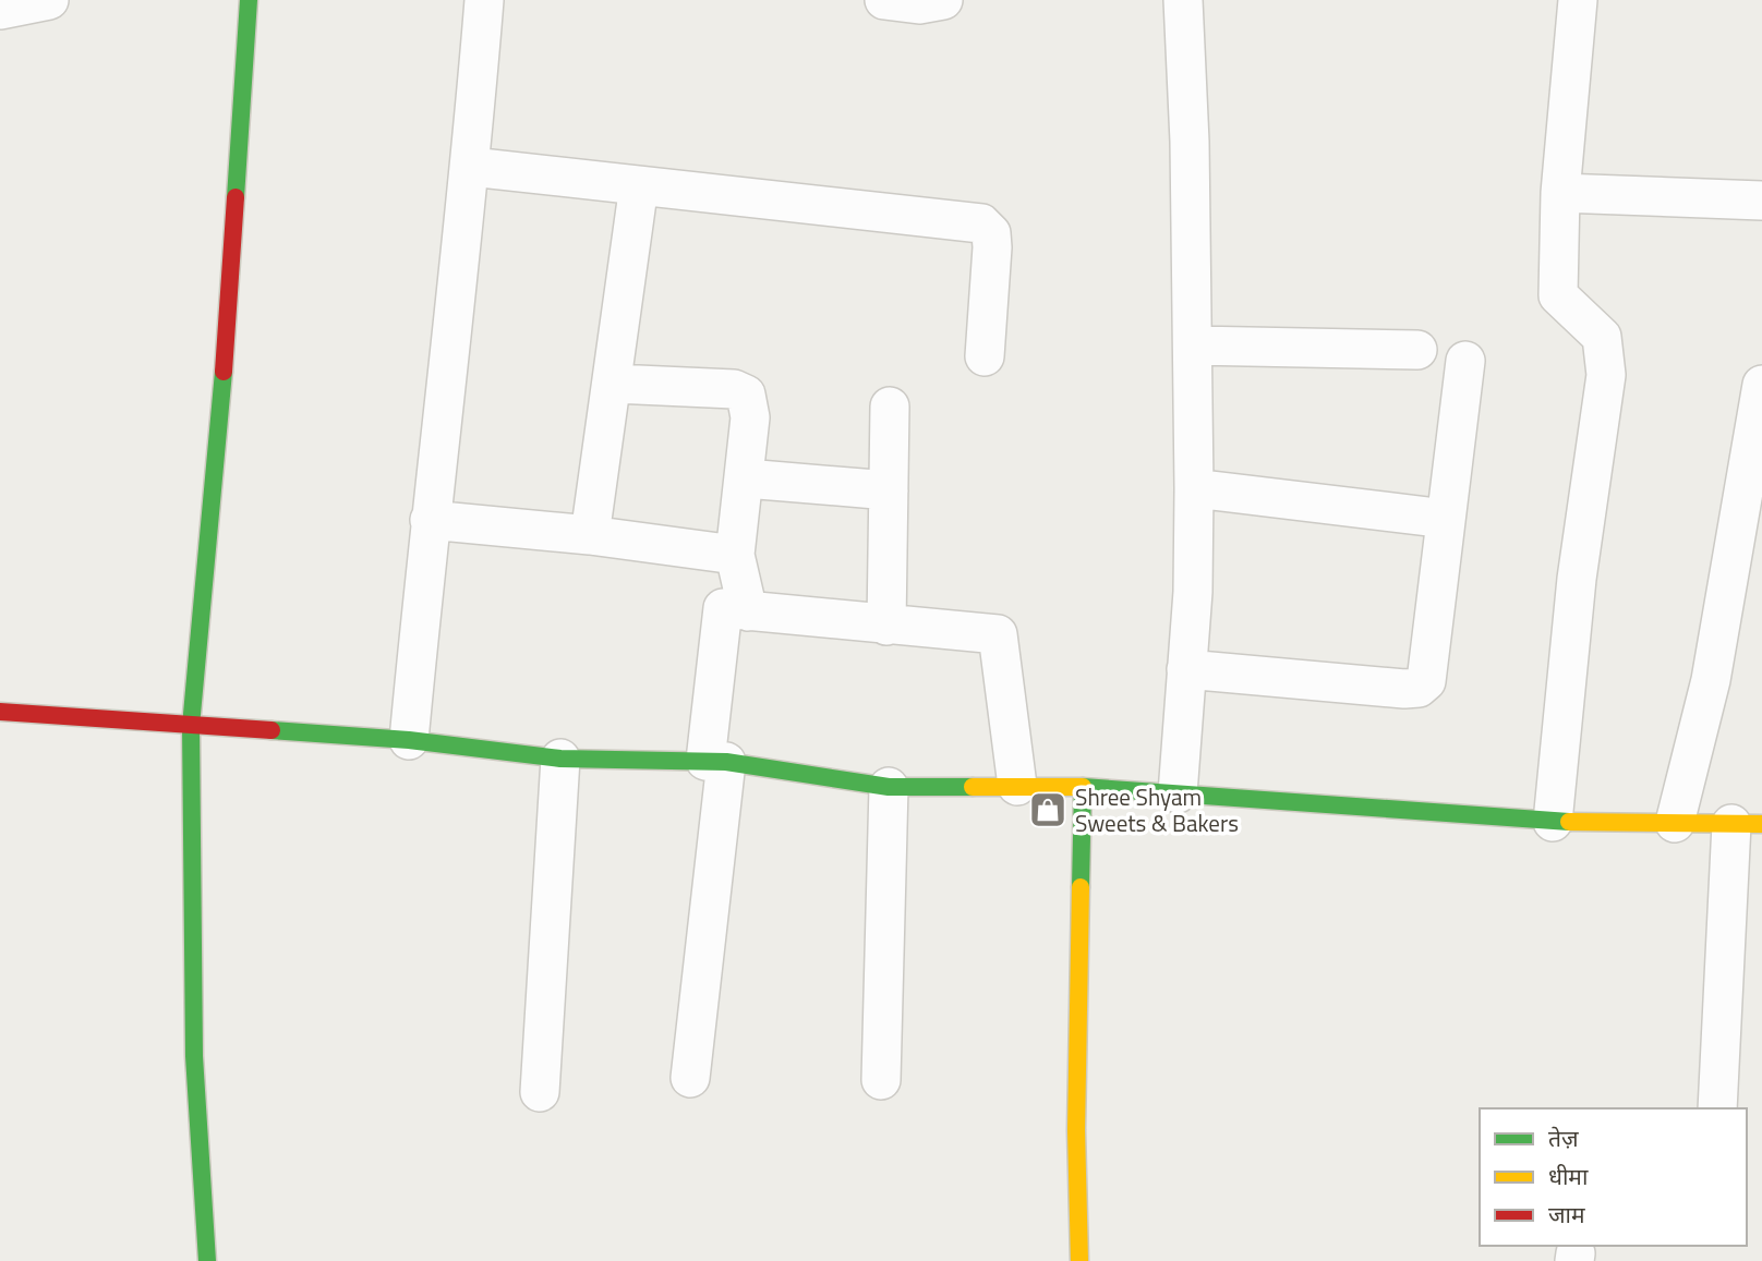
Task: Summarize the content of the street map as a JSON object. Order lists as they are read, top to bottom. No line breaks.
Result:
{"places":{"shop":["Shree Shyam Sweets & Bakers"]},"legend":["तेज़","धीमा","जाम"]}
